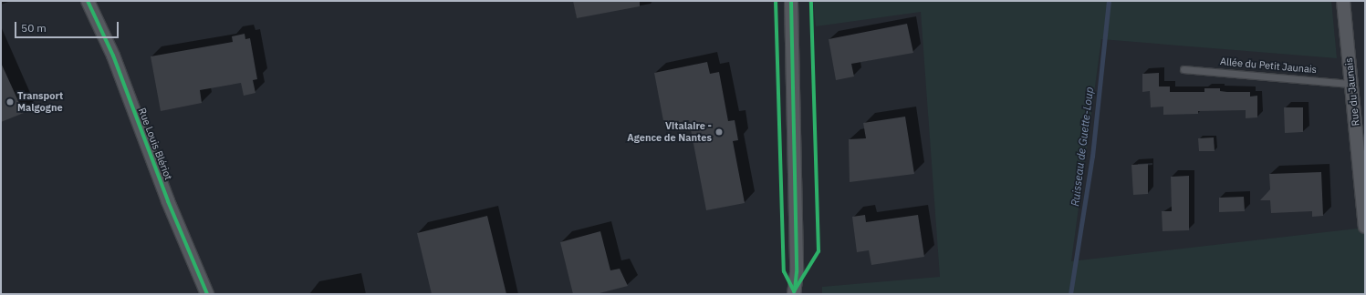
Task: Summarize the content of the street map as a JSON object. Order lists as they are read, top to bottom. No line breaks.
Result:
{"streets":{"street":["Rue du Jaunais","Rue Louis Blériot"],"lane":["Allée du Petit Jaunais"]},"crossings":[["Allée du Petit Jaunais","Rue du Jaunais"]],"water":["Ruisseau de Guette-Loup"],"places":["Transport Malgogne","Vitalaire - Agence de Nantes"],"scale_bar":"50 m"}
